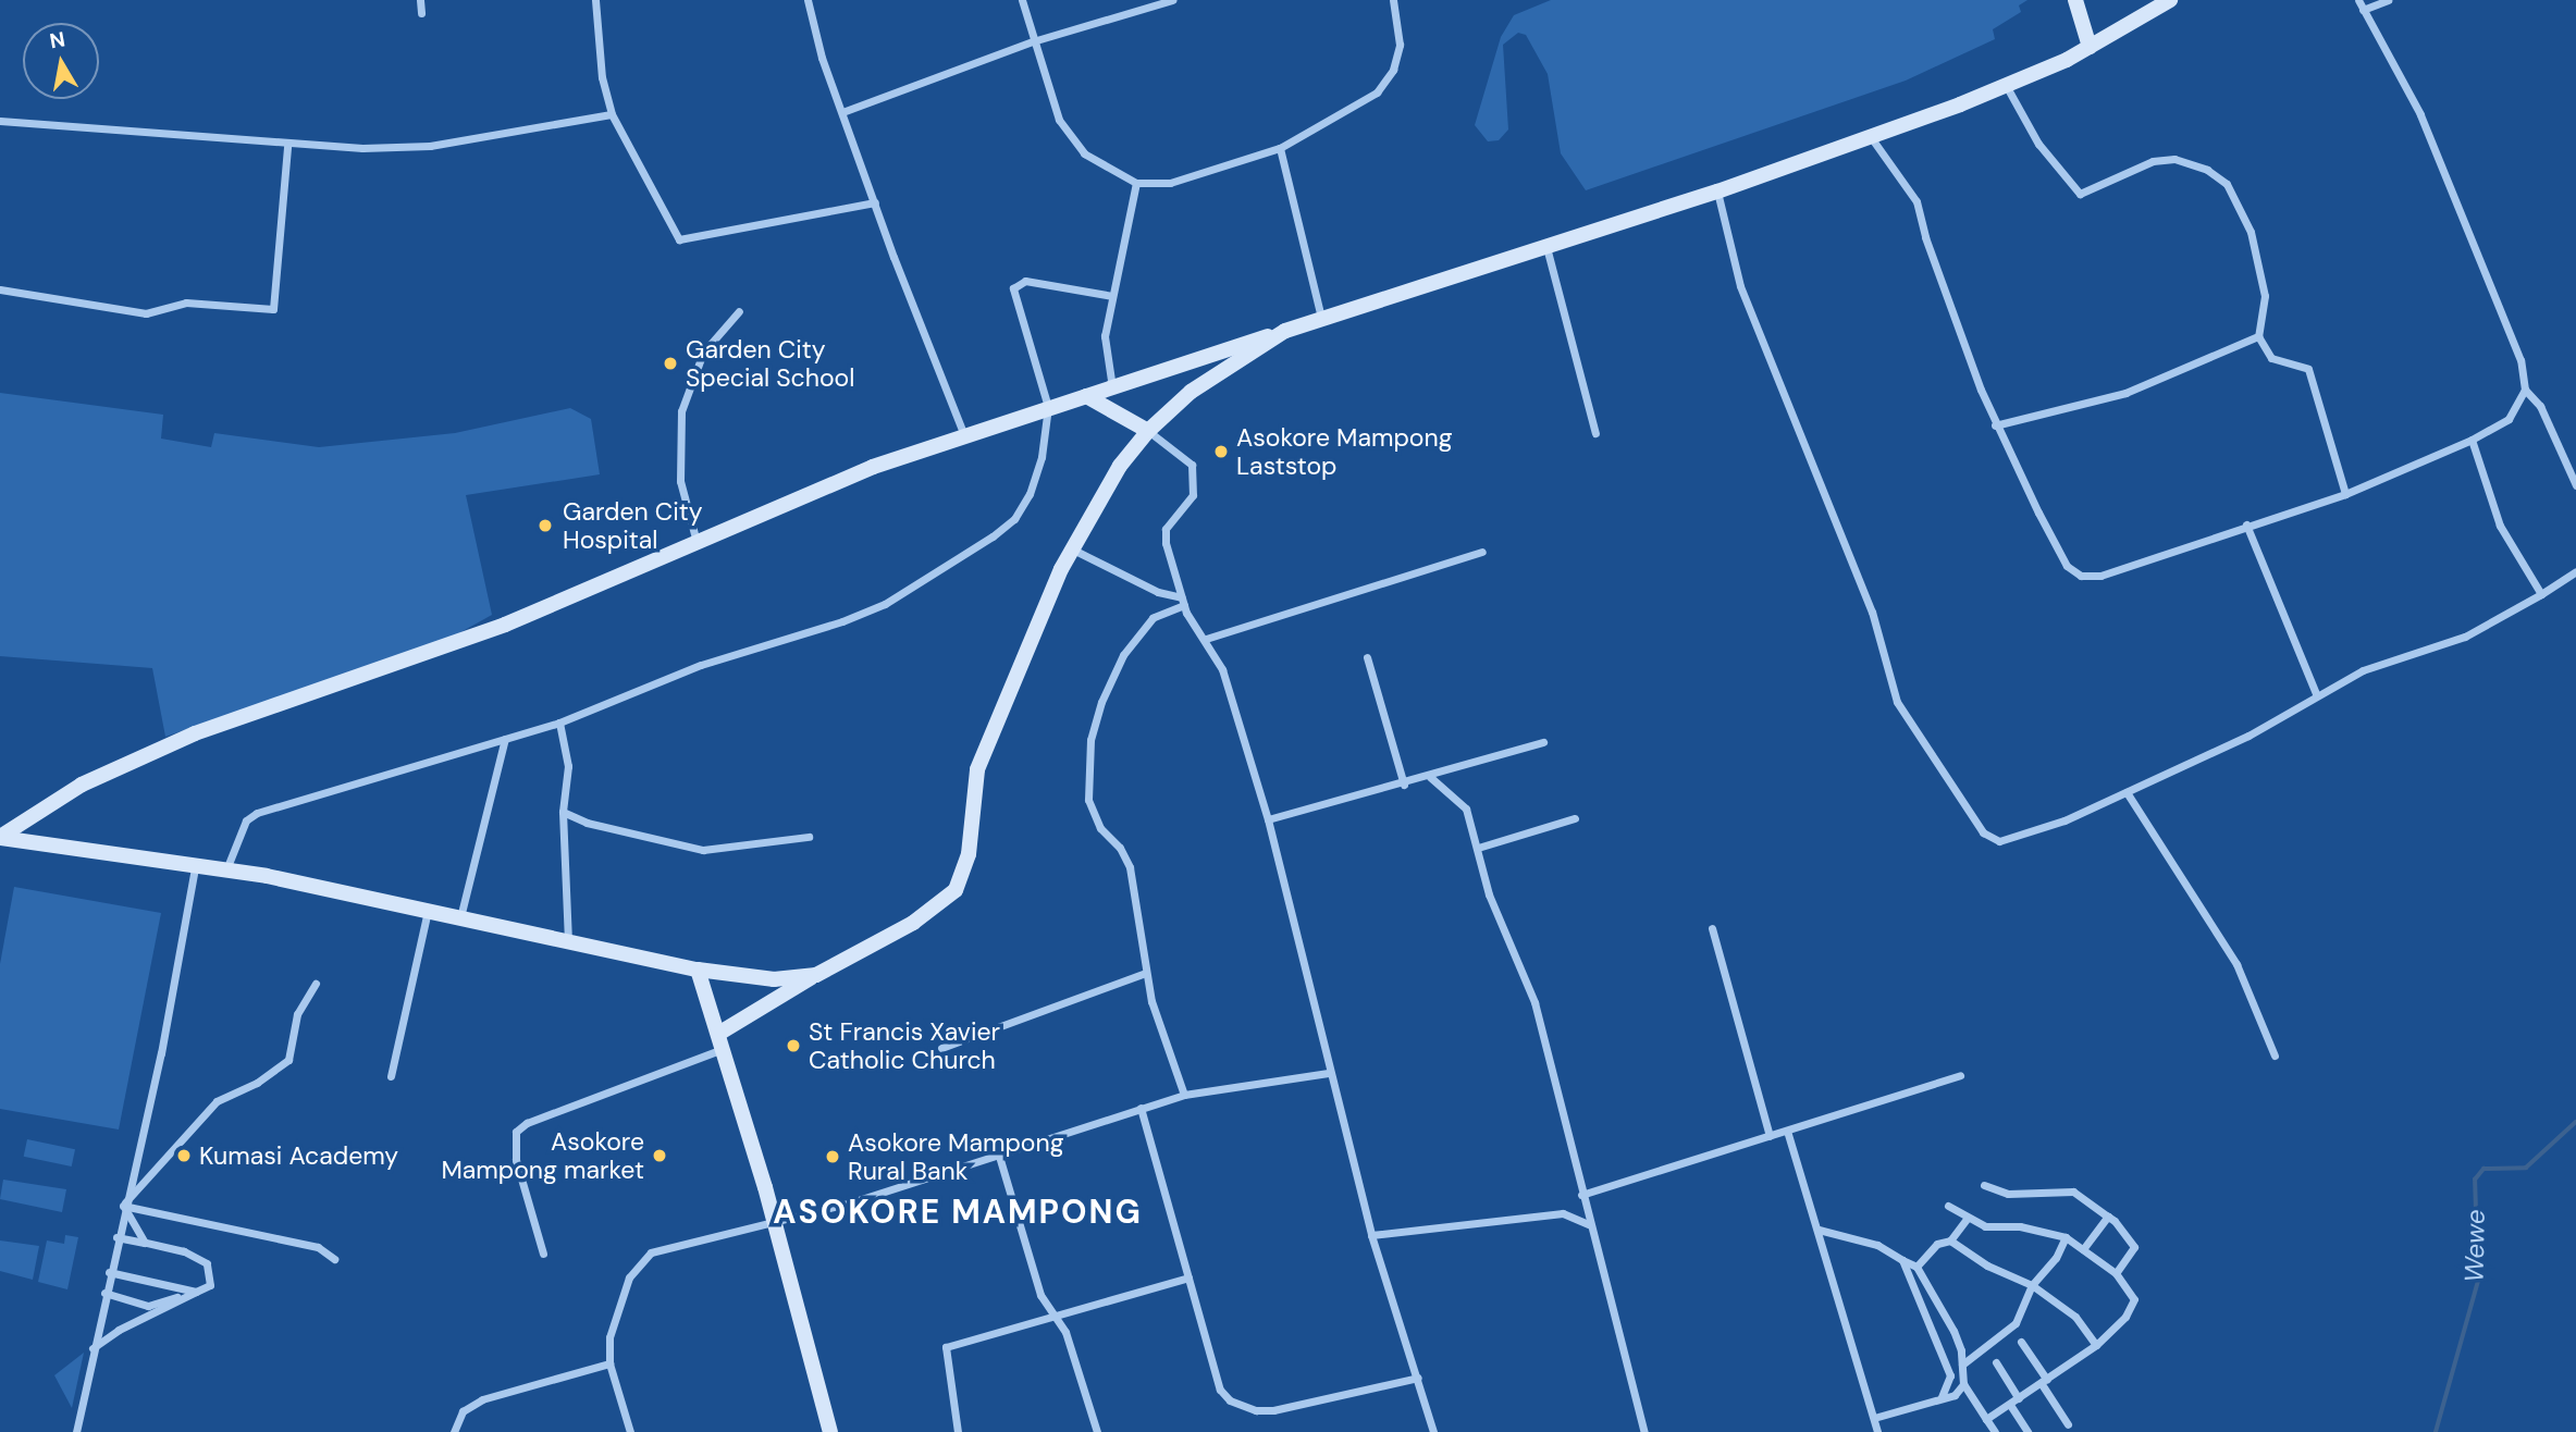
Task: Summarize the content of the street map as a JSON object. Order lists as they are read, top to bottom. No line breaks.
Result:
{"districts":["ASOKORE MAMPONG"],"water":["Wewe"],"places":["Garden City Special School","Asokore Mampong Laststop","Garden City Hospital","St Francis Xavier Catholic Church","Kumasi Academy","Asokore Mampong market","Asokore Mampong Rural Bank"],"north":"top"}
